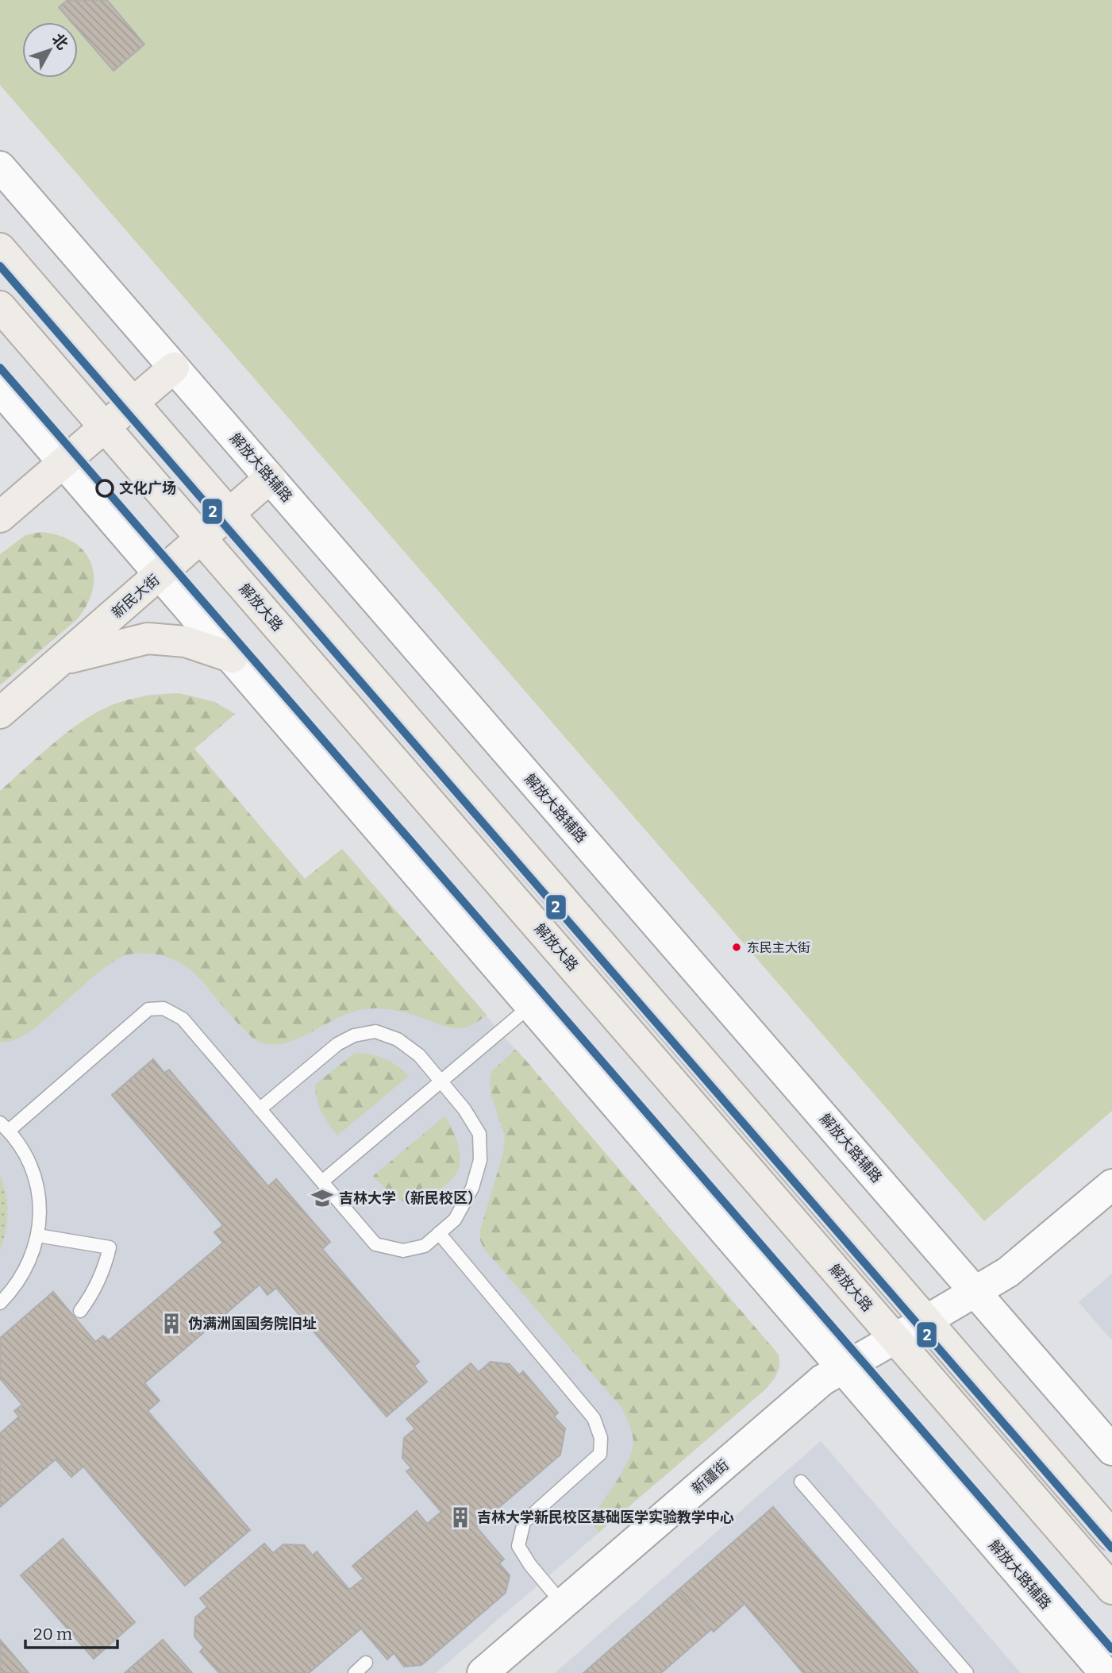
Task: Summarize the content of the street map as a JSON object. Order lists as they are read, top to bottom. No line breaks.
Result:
{"streets":{"main road":["新民大街","解放大路"],"street":["解放大路辅路","新疆街"]},"crossings":[["解放大路辅路","新民大街"],["解放大路辅路","新疆街"],["新民大街","解放大路"],["解放大路","新疆街"]],"places":{"other":["文化广场","东民主大街"],"school or university":["吉林大学（新民校区）"],"building":["伪满洲国国务院旧址","吉林大学新民校区基础医学实验教学中心"]},"lines":["transit line 2"],"scale_bar":"20 m","north":"top right"}
